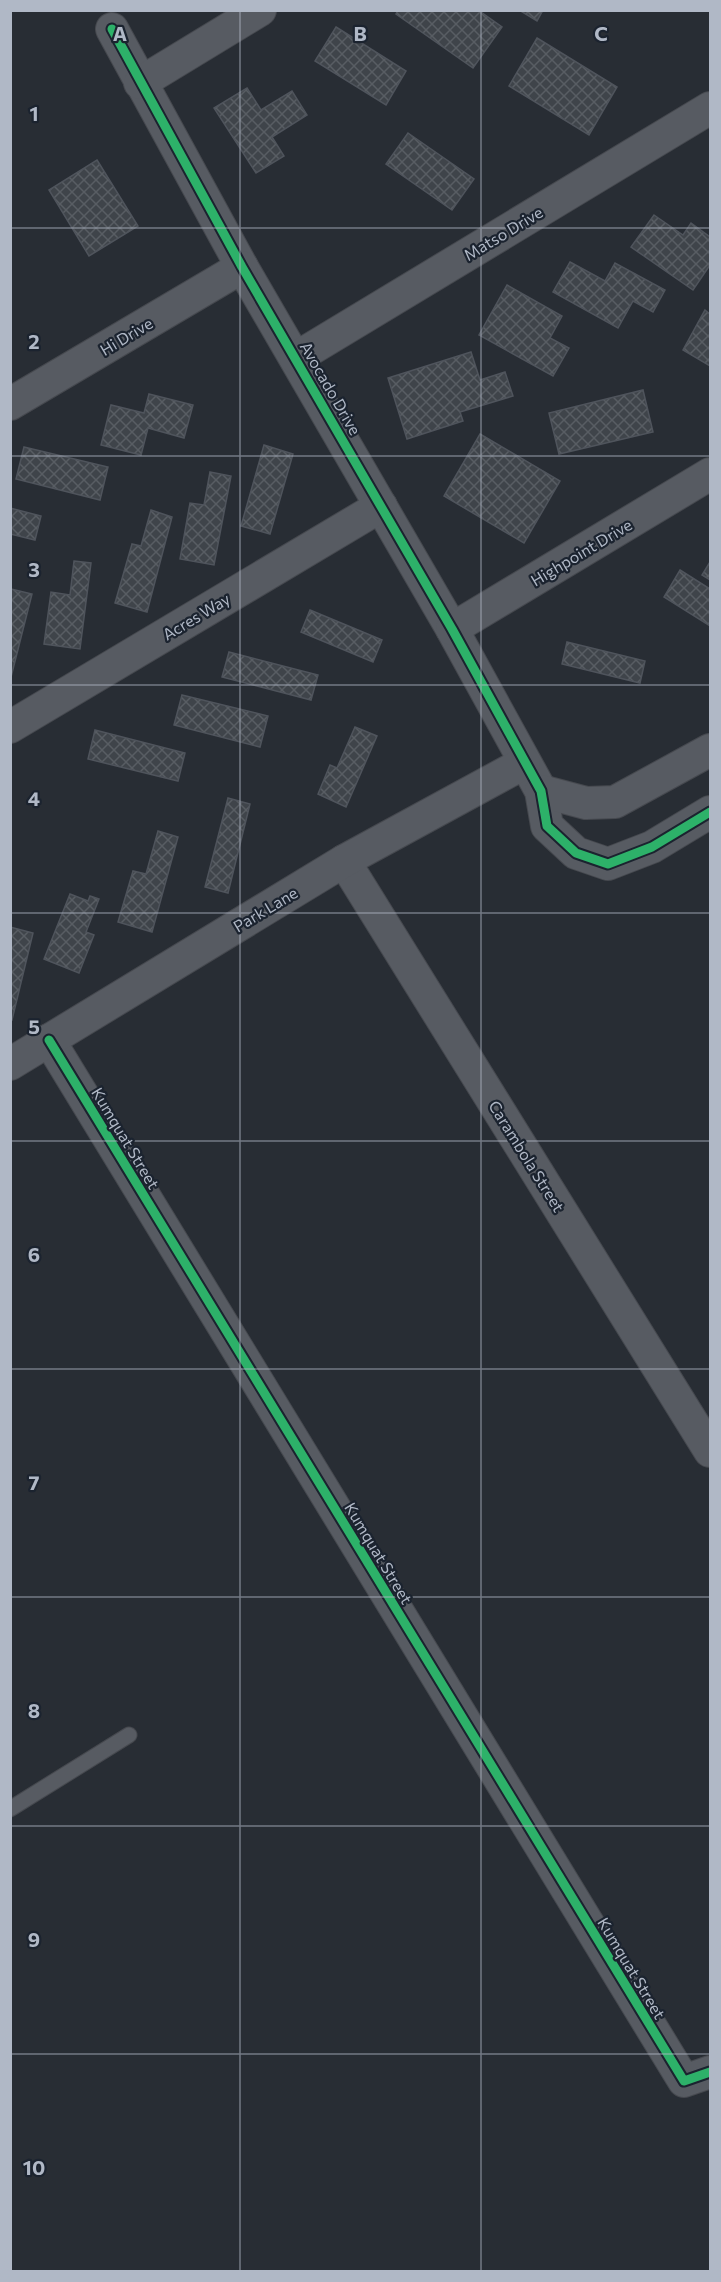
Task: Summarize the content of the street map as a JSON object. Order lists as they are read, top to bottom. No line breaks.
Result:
{"streets":{"street":["Matso Drive","Hi Drive","Avocado Drive","Highpoint Drive","Acres Way","Park Lane","Kumquat Street","Carambola Street"]},"crossings":[["Matso Drive","Avocado Drive"],["Hi Drive","Avocado Drive"],["Avocado Drive","Highpoint Drive"],["Avocado Drive","Acres Way"],["Avocado Drive","Park Lane"],["Park Lane","Kumquat Street"],["Park Lane","Carambola Street"]],"grid":{"columns":["A","B","C"],"rows":["1","2","3","4","5","6","7","8","9","10"]}}
